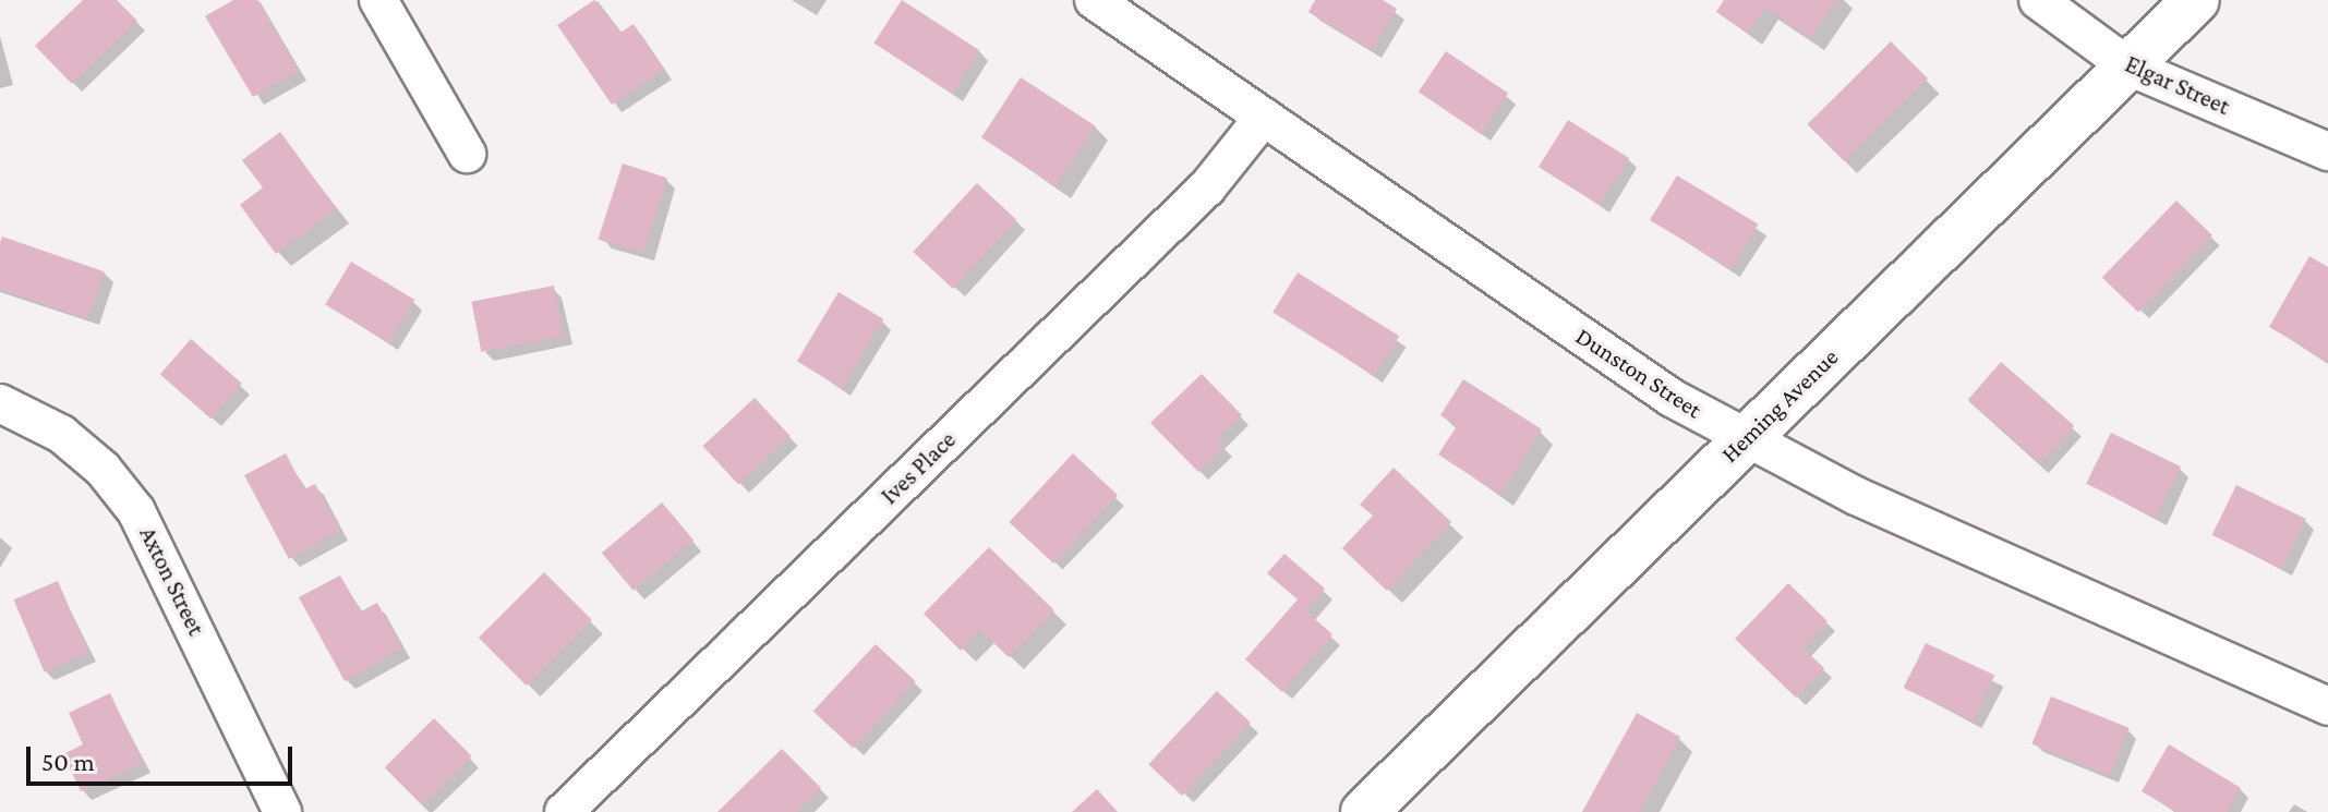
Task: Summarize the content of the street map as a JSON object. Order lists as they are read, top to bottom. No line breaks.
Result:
{"streets":{"street":["Elgar Street","Dunston Street","Heming Avenue","Ives Place","Axton Street"]},"crossings":[["Elgar Street","Heming Avenue"],["Dunston Street","Heming Avenue"],["Dunston Street","Ives Place"]],"scale_bar":"50 m"}
